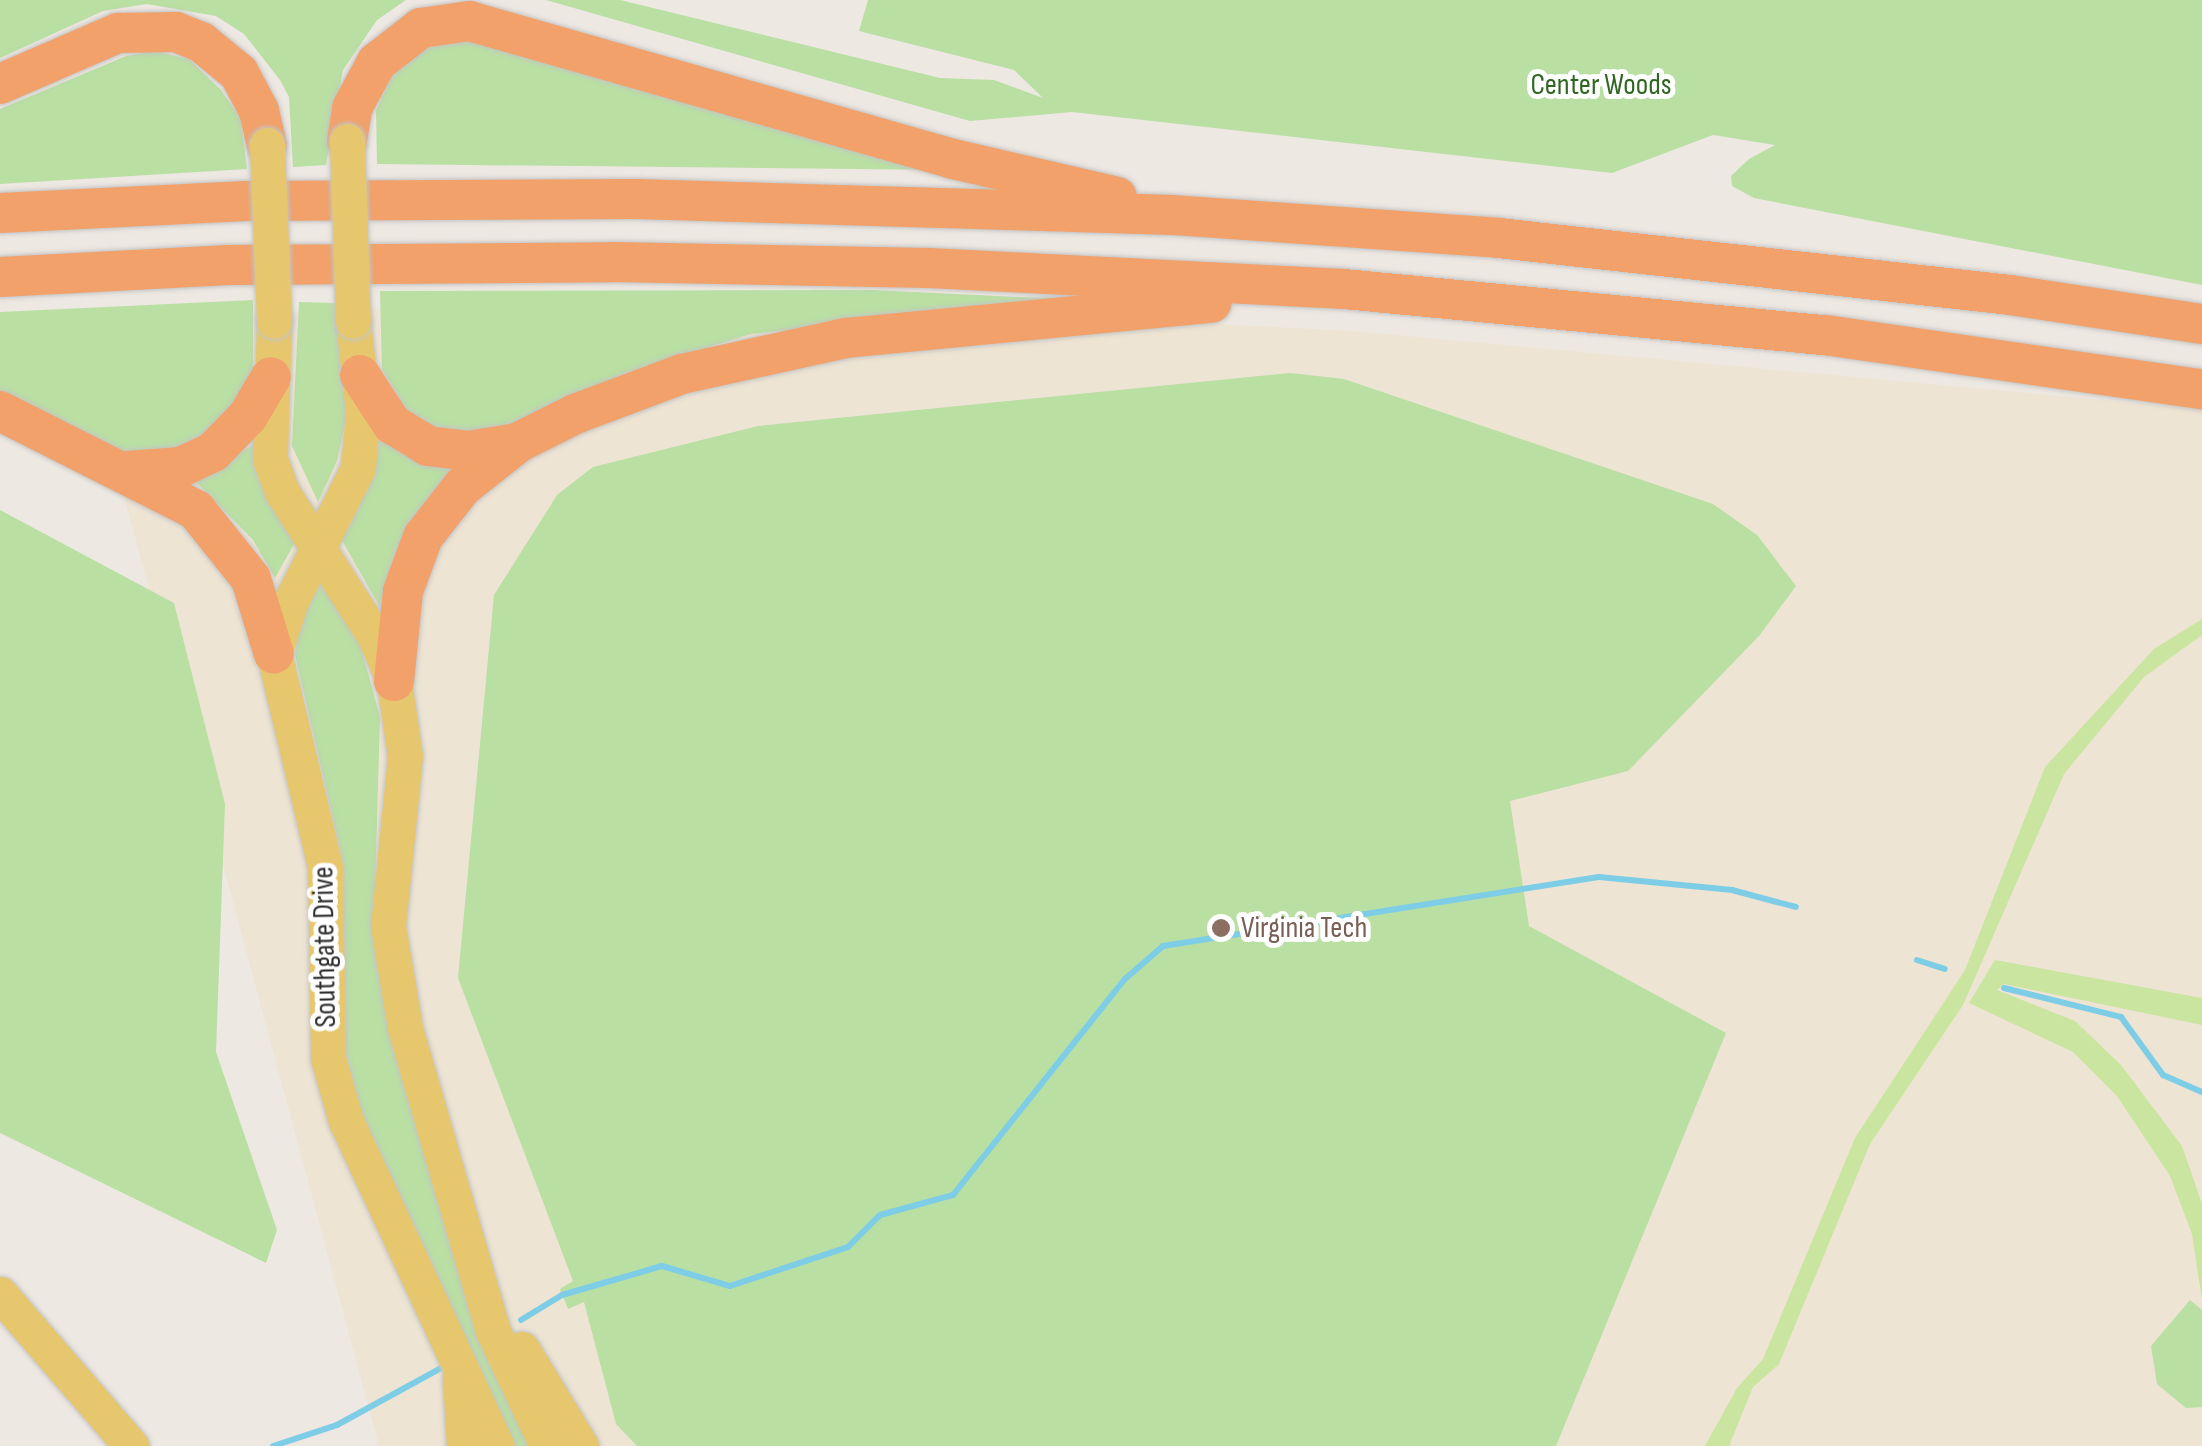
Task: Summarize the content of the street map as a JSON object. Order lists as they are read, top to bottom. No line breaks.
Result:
{"streets":{"main road":["Southgate Drive"]},"parks":["Center Woods"],"places":["Virginia Tech"]}
